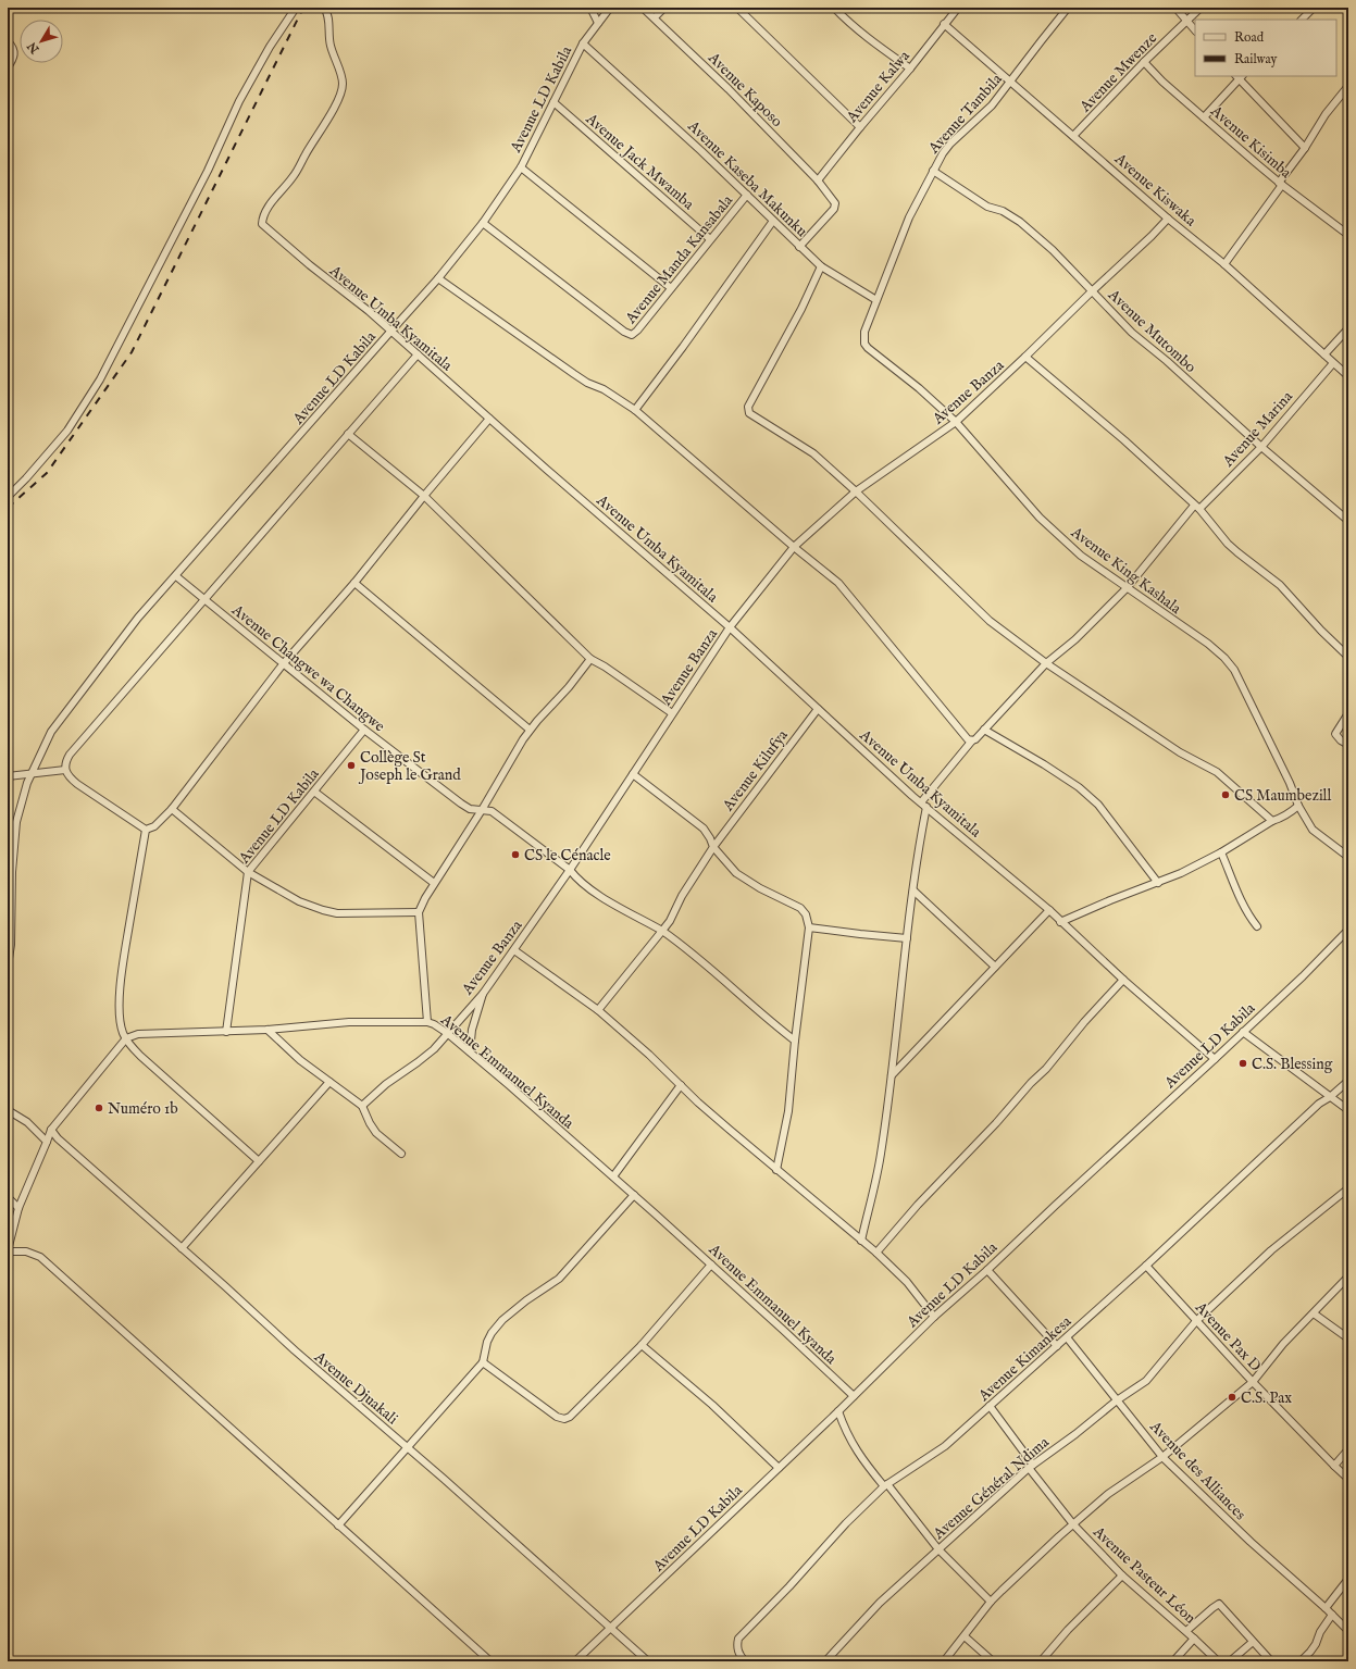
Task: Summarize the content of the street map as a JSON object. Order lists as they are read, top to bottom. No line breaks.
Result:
{"streets":{"street":["Avenue Mwenze","Avenue Kalwa","Avenue Kaposo","Avenue LD Kabila","Avenue Tambila","Avenue Kisimba","Avenue Jack Mwamba","Avenue Kaseba Makunku","Avenue Kiswaka","Avenue Manda Kansabala","Avenue Umba Kyamitala","Avenue Mutombo","Avenue Banza","Avenue Marina","Avenue King Kashala","Avenue Changwe wa Changwe","Avenue Kilufya","Avenue Emmanuel Kyanda","Avenue Pax D","Avenue Kimankesa","Avenue Djuakali","Avenue des Alliances","Avenue Général Ndima","Avenue Pasteur Léon"]},"crossings":[["Avenue Mwenze","Avenue Kisimba"],["Avenue Mwenze","Avenue Kiswaka"],["Avenue Kalwa","Avenue Kaposo"],["Avenue Kalwa","Avenue Kiswaka"],["Avenue Kaposo","Avenue Kaseba Makunku"],["Avenue LD Kabila","Avenue Jack Mwamba"],["Avenue LD Kabila","Avenue Kaseba Makunku"],["Avenue LD Kabila","Avenue Manda Kansabala"],["Avenue LD Kabila","Avenue Umba Kyamitala"],["Avenue LD Kabila","Avenue Changwe wa Changwe"],["Avenue LD Kabila","Avenue Emmanuel Kyanda"],["Avenue LD Kabila","Avenue Djuakali"],["Avenue Tambila","Avenue Kaseba Makunku"],["Avenue Tambila","Avenue Kiswaka"],["Avenue Tambila","Avenue Mutombo"],["Avenue Tambila","Avenue King Kashala"],["Avenue Jack Mwamba","Avenue Manda Kansabala"],["Avenue Kaseba Makunku","Avenue Manda Kansabala"],["Avenue Kiswaka","Avenue Banza"],["Avenue Kiswaka","Avenue Marina"],["Avenue Umba Kyamitala","Avenue Banza"],["Avenue Umba Kyamitala","Avenue Marina"],["Avenue Umba Kyamitala","Avenue Kilufya"],["Avenue Mutombo","Avenue Banza"],["Avenue Mutombo","Avenue Marina"],["Avenue Banza","Avenue King Kashala"],["Avenue Banza","Avenue Changwe wa Changwe"],["Avenue Banza","Avenue Emmanuel Kyanda"],["Avenue Marina","Avenue King Kashala"],["Avenue Changwe wa Changwe","Avenue Kilufya"],["Avenue Pax D","Avenue Kimankesa"],["Avenue Pax D","Avenue Général Ndima"],["Avenue Kimankesa","Avenue des Alliances"],["Avenue Kimankesa","Avenue Pasteur Léon"],["Avenue des Alliances","Avenue Général Ndima"],["Avenue Général Ndima","Avenue Pasteur Léon"]],"places":["Collège St Joseph le Grand","CS Maumbezill","CS le Cénacle","C.S. Blessing","Numéro 1b","C.S. Pax"],"legend":["Road","Railway"],"north":"bottom left"}
